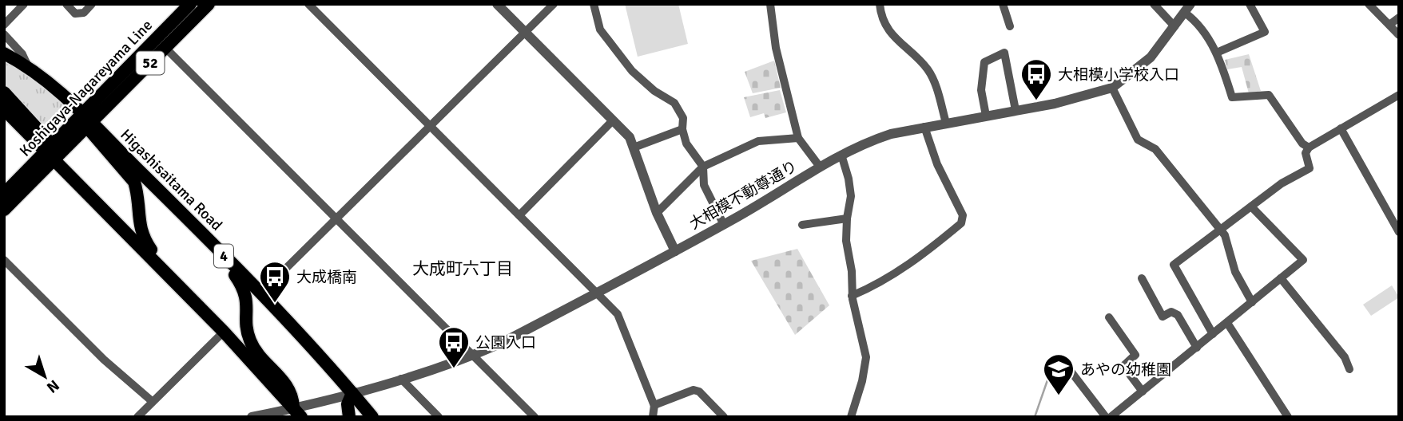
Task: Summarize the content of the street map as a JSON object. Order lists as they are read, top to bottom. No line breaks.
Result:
{"streets":{"main road":["52","Koshigaya-Nagareyama Line","Higashisaitama Road","4"],"street":["大相模不動尊通り"]},"crossings":[["Koshigaya-Nagareyama Line","Higashisaitama Road"],["Koshigaya-Nagareyama Line","4"],["Higashisaitama Road","大相模不動尊通り"],["Higashisaitama Road","4"],["大相模不動尊通り","4"]],"districts":["大成町六丁目"],"places":{"bus stop":["大相模小学校入口","大成橋南","公園入口"],"school or university":["あやの幼稚園"]},"north":"bottom right"}
